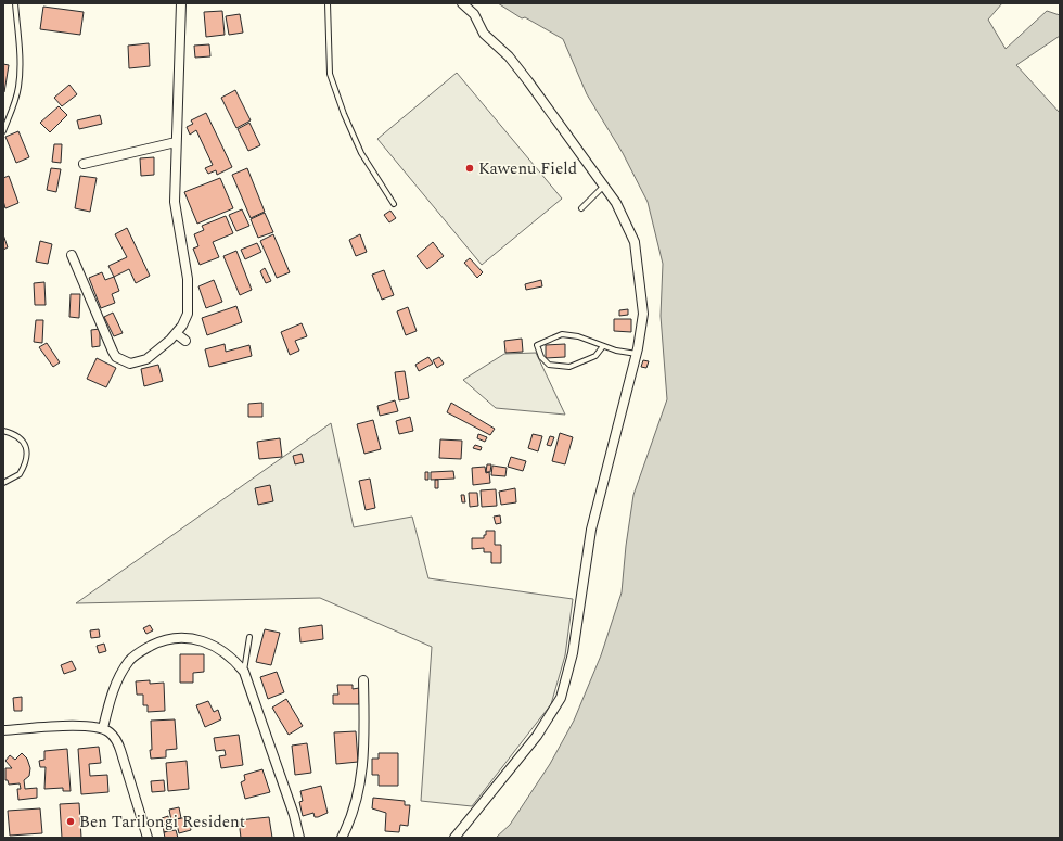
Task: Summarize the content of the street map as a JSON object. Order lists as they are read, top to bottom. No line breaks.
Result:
{"places":["Kawenu Field","Ben Tarilongi Resident"]}
